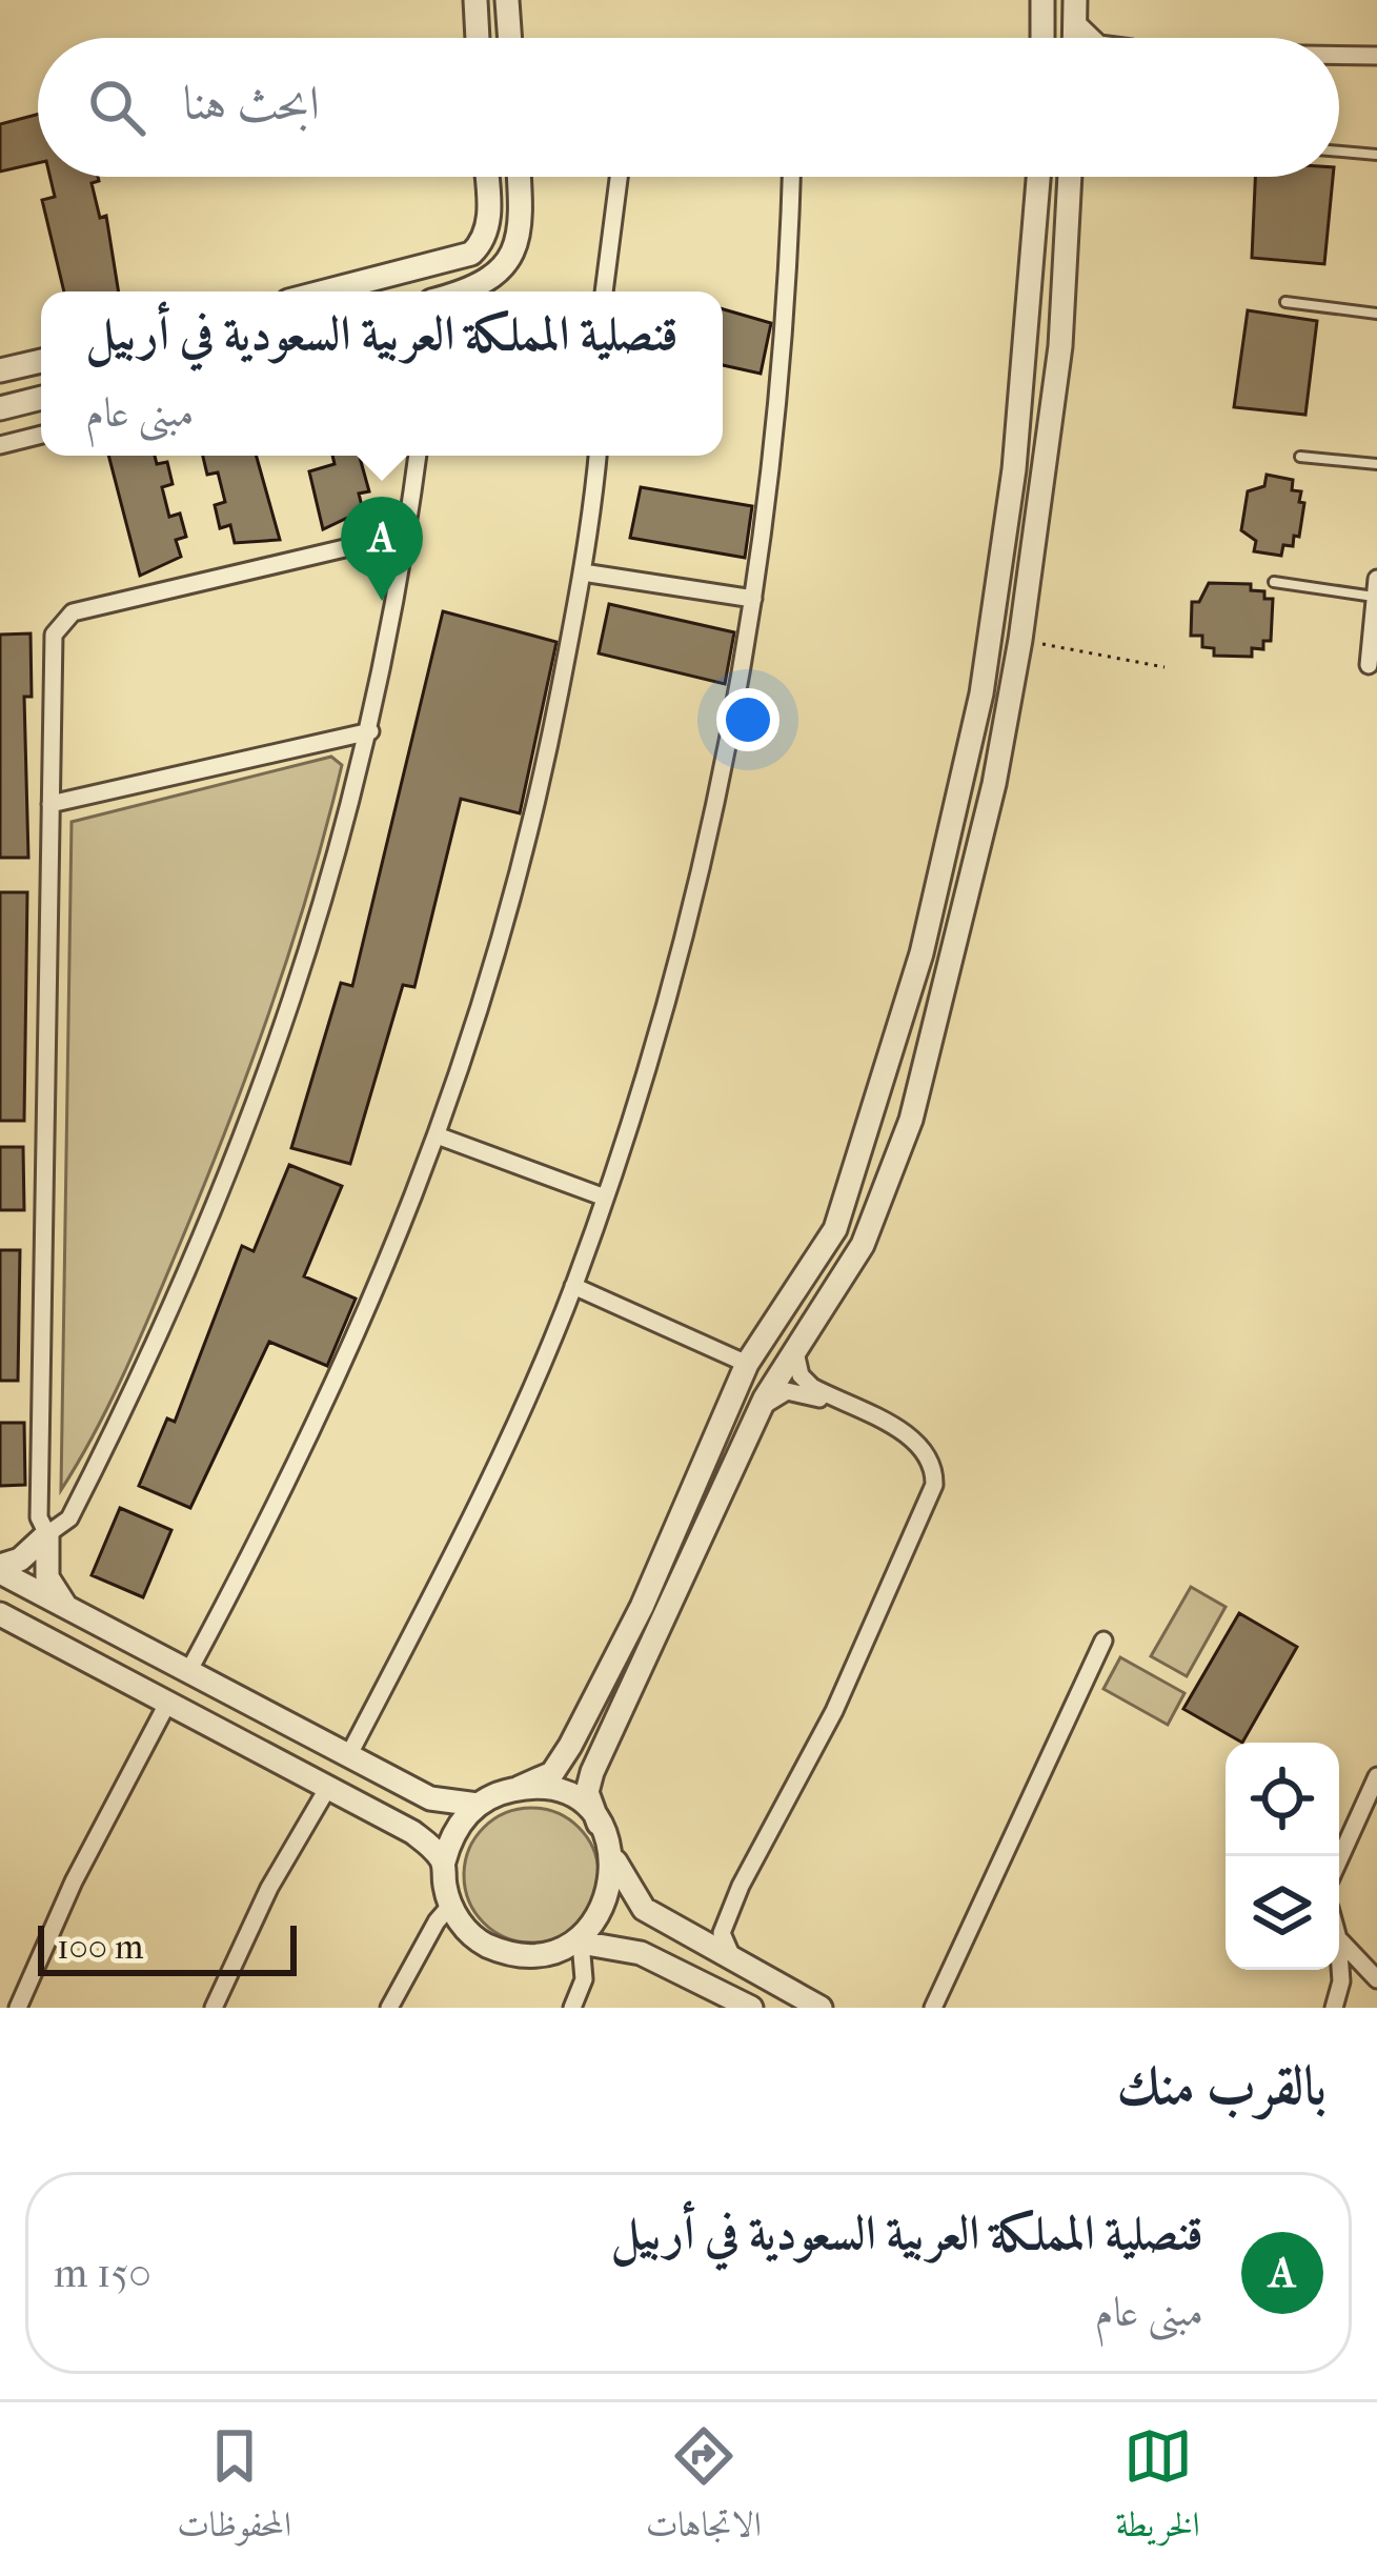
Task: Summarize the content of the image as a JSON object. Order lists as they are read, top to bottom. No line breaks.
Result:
{"scale_bar":"100 m","page":{"search":"ابحث هنا","popup":["قنصلية المملكة العربية السعودية في أربيل","مبنى عام"],"pins":"A","scale":"100 m","heading":"بالقرب منك","list":[{"mark":"A","name":"قنصلية المملكة العربية السعودية في أربيل","note":"مبنى عام","value":"150 m"}],"nav":["الخريطة","الاتجاهات","المحفوظات"]}}
